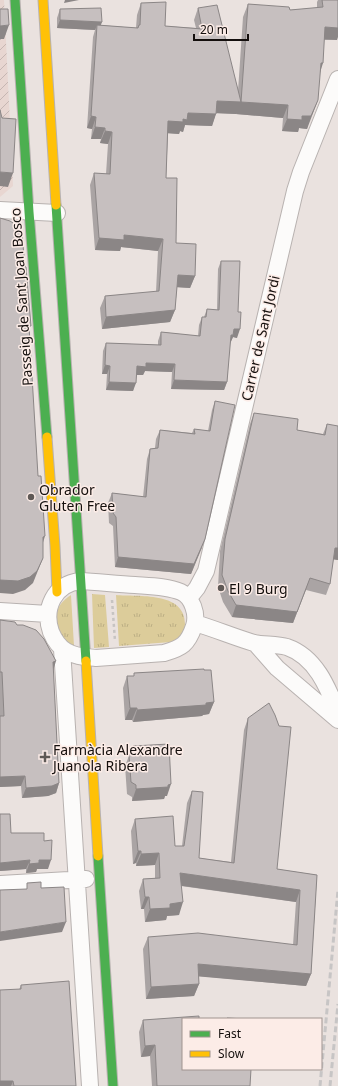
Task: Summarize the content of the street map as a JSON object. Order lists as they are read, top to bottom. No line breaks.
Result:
{"streets":{"street":["Passeig de Sant Joan Bosco","Carrer de Sant Jordi"]},"places":{"other":["Obrador Gluten Free","El 9 Burg"],"health":["Farmàcia Alexandre Juanola Ribera"]},"legend":["Fast","Slow"],"scale_bar":"20 m"}
